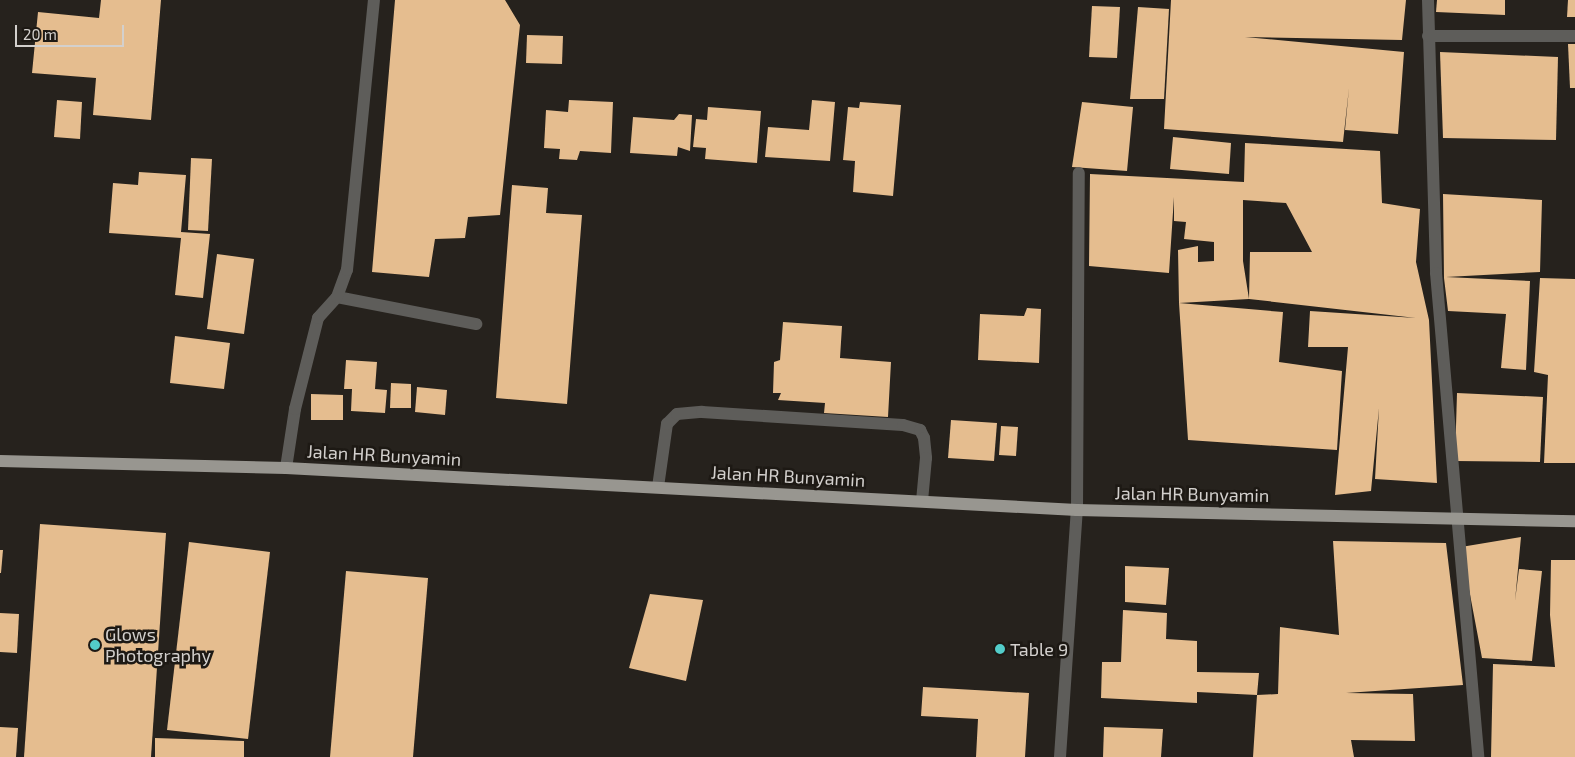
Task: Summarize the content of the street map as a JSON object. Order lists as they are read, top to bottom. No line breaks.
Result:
{"streets":{"main road":["Jalan HR Bunyamin"]},"places":["Glows Photography","Table 9"],"scale_bar":"20 m"}
